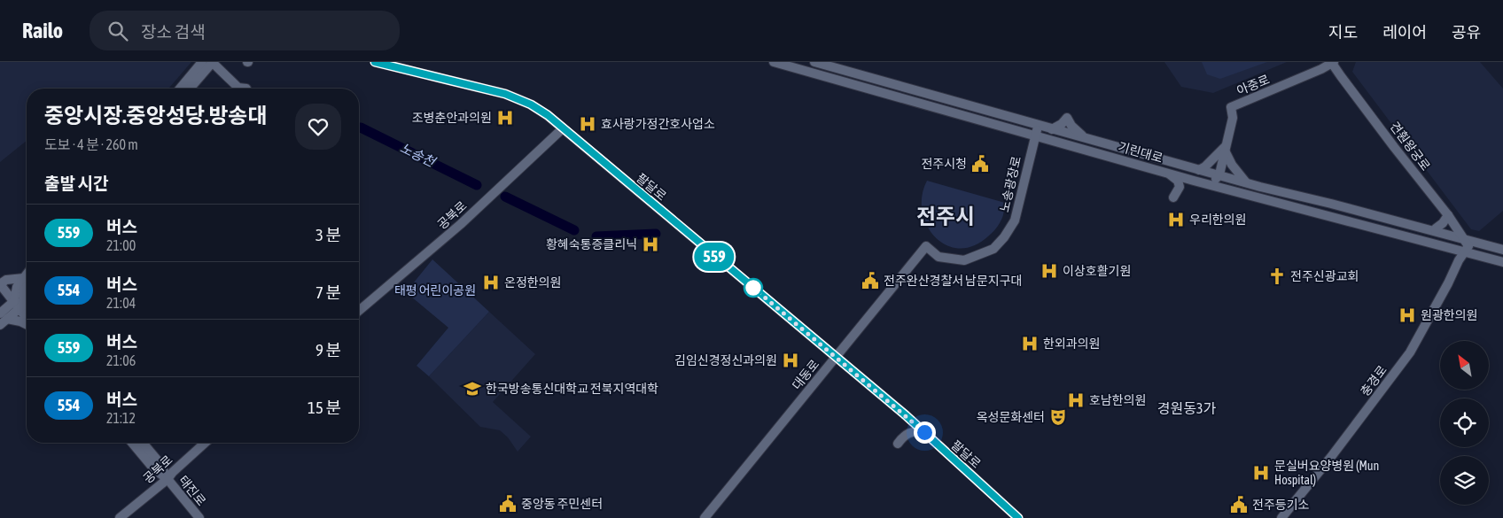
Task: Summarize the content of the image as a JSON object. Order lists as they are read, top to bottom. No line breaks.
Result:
{"streets":{"street":["아중로","견훤왕궁로","기린대로","노송광장로","팔달로","공북로","대동로","충경로","태진로"]},"crossings":[["아중로","견훤왕궁로"],["아중로","기린대로"],["견훤왕궁로","기린대로"],["견훤왕궁로","충경로"],["기린대로","노송광장로"],["기린대로","충경로"],["노송광장로","대동로"],["팔달로","공북로"],["팔달로","대동로"],["공북로","태진로"]],"districts":["전주시","경원동3가"],"water":["노송천"],"parks":["태평 어린이공원"],"places":{"hospital":["조병춘안과의원","효사랑가정간호사업소","우리한의원","황혜숙통증클리닉","이상호활기원","온정한의원","원광한의원","한외과의원","김임신경정신과의원","호남한의원","문실버요양병원 (Mun Hospital)"],"public building":["전주시청","전주완산경찰서 남문지구대","중앙동 주민센터","전주등기소"],"church":["전주신광교회"],"school or university":["한국방송통신대학교 전북지역대학"],"theatre":["옥성문화센터"]},"lines":["bus line 559"],"north":"top left","page":{"header":"Railo","search":"장소 검색","nav":["지도","레이어","공유"],"on_map":"559","heading":[["중앙시장.중앙성당.방송대","도보 · 4 분 · 260 m"],"출발 시간"],"list":[{"mark":"559","name":"버스","note":"21:00","value":"3 분"},{"mark":"554","name":"버스","note":"21:04","value":"7 분"},{"mark":"559","name":"버스","note":"21:06","value":"9 분"},{"mark":"554","name":"버스","note":"21:12","value":"15 분"}]}}
